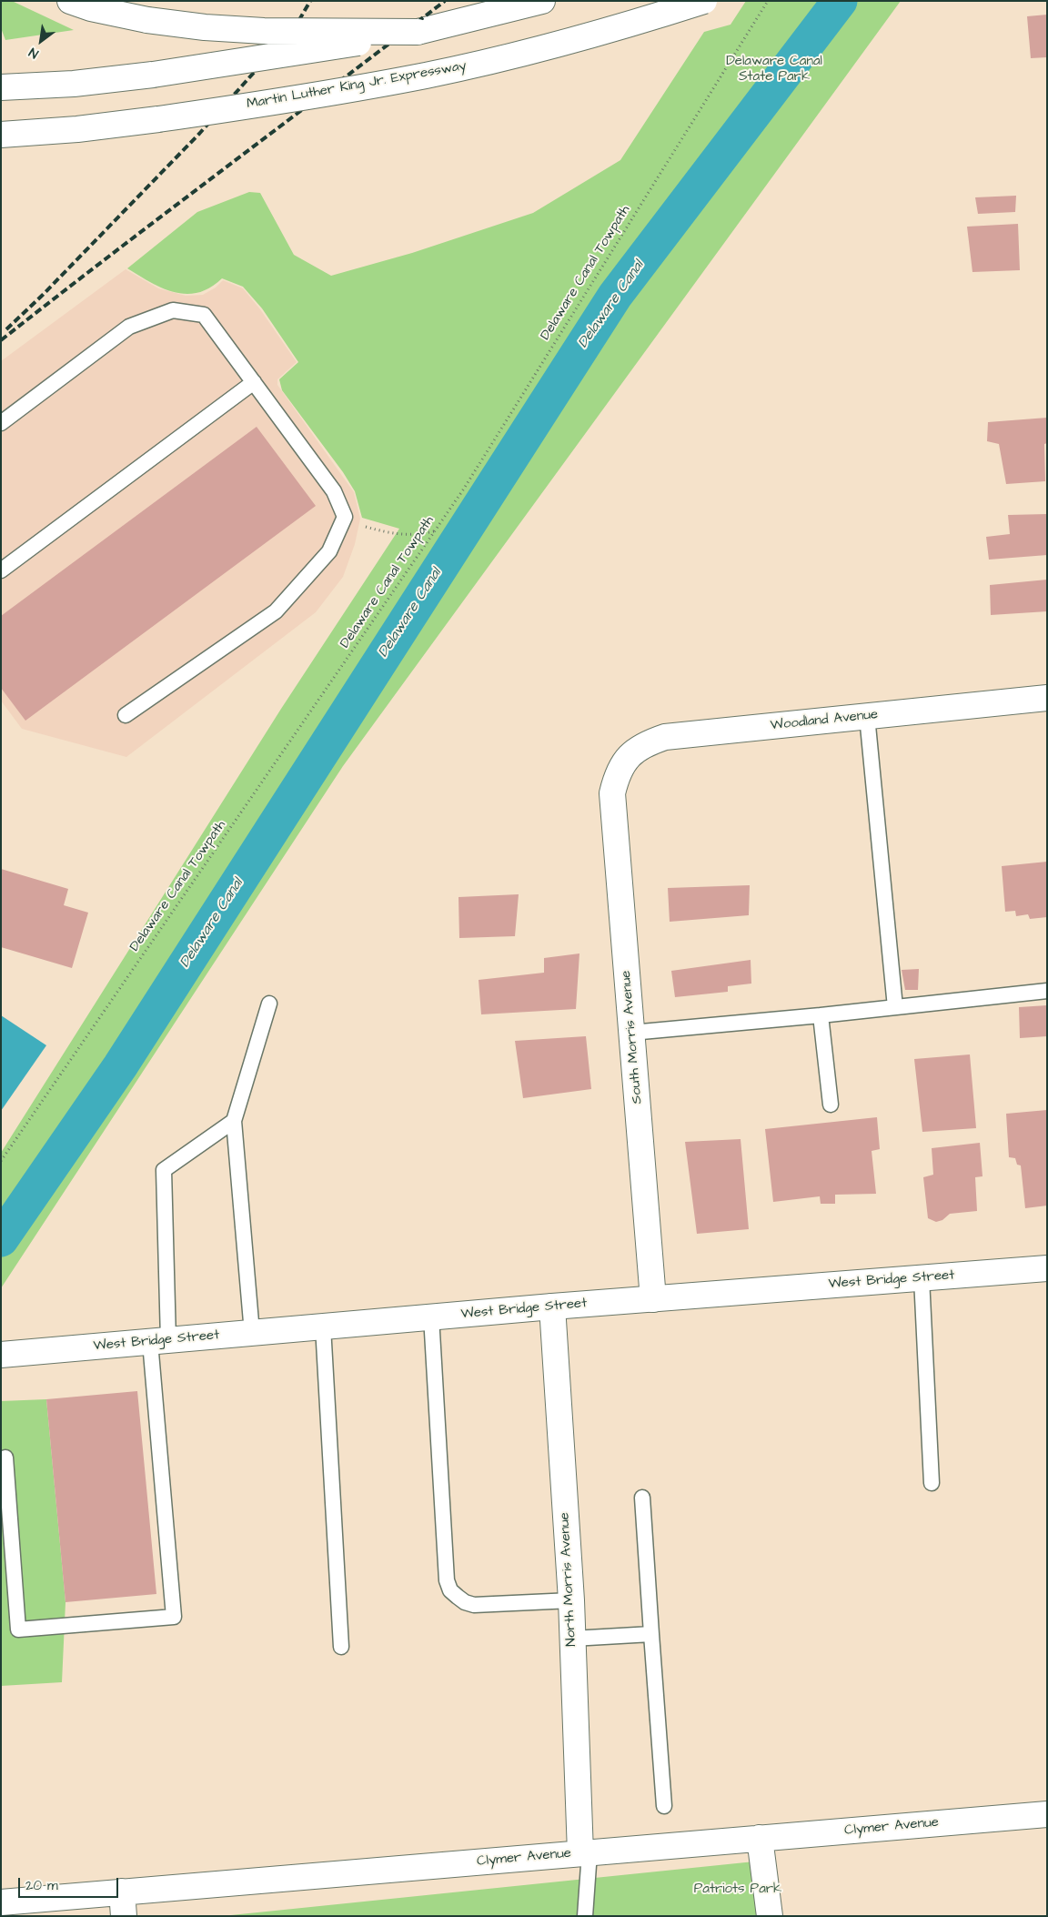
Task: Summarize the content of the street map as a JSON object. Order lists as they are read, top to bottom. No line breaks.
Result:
{"streets":{"main road":["Martin Luther King Jr. Expressway","Woodland Avenue","South Morris Avenue","West Bridge Street","North Morris Avenue","Clymer Avenue"],"path":["Delaware Canal Towpath"]},"crossings":[["Woodland Avenue","South Morris Avenue"],["South Morris Avenue","West Bridge Street"],["West Bridge Street","North Morris Avenue"],["North Morris Avenue","Clymer Avenue"]],"water":["Delaware Canal"],"parks":["Delaware Canal State Park","Patriots Park"],"scale_bar":"20 m","north":"bottom left"}
